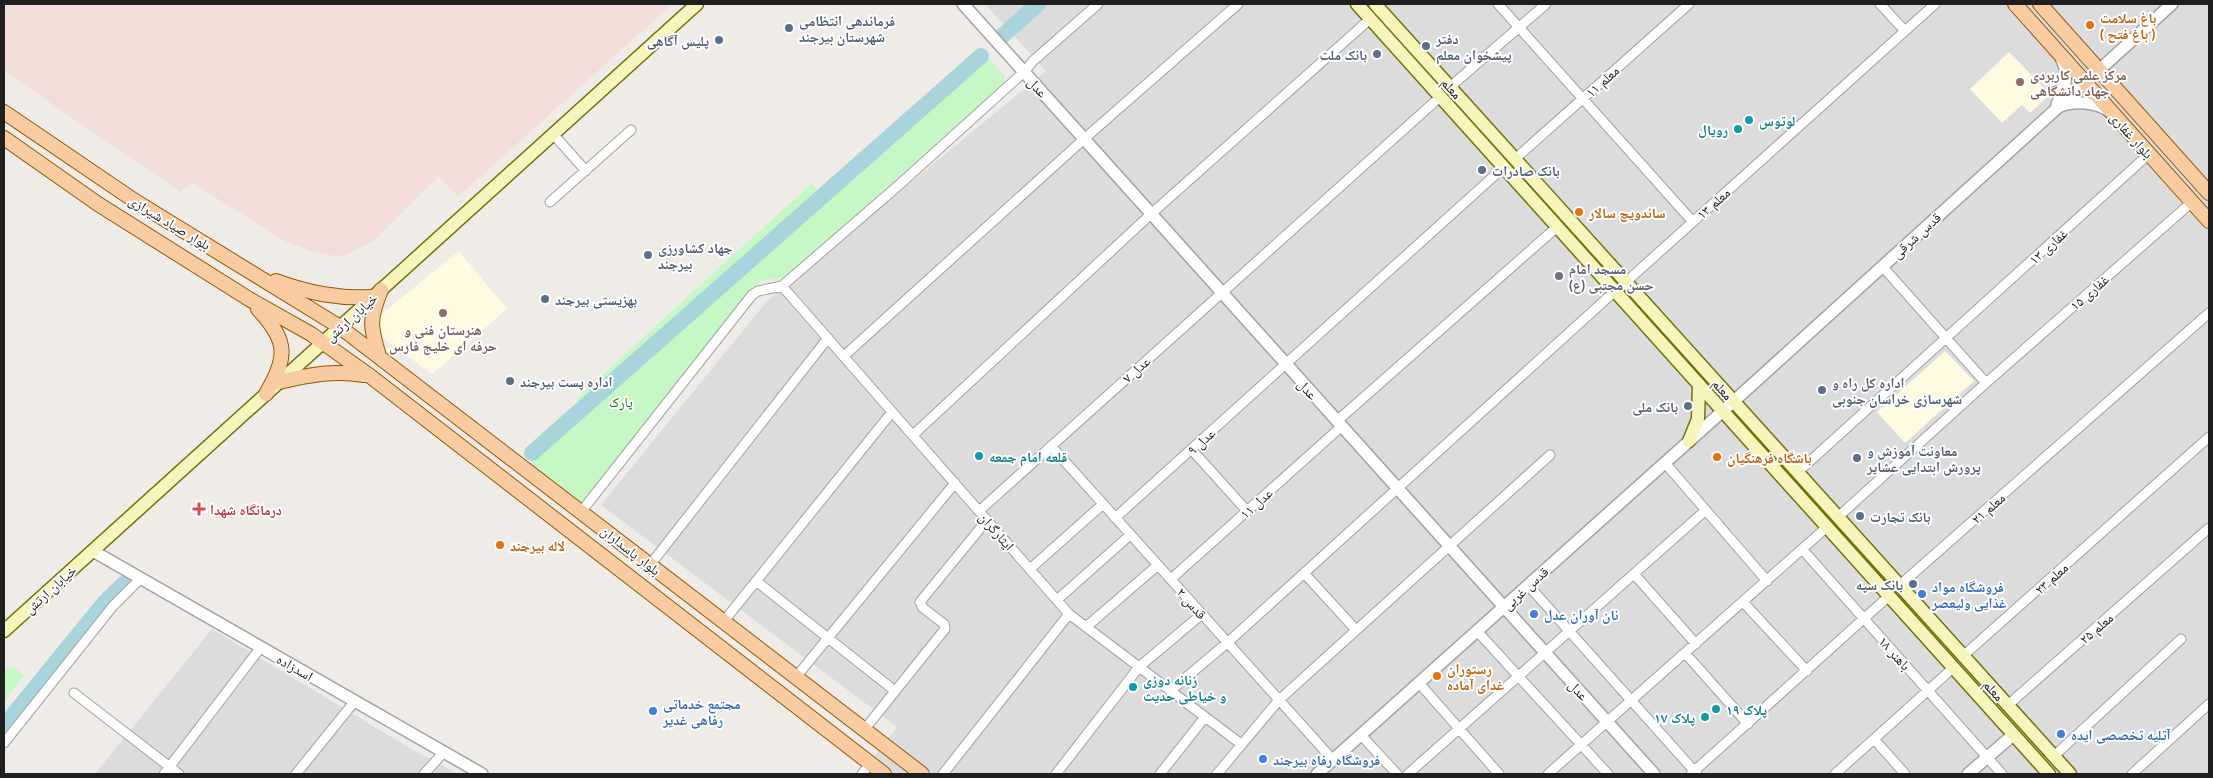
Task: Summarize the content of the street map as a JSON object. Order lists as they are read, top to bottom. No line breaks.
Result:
{"streets":{"main road":["معلم","بلوار غفاری","بلوار صیاد شیرازی","خیابان ارتش","بلوار پاسداران"],"street":["معلم ۱۱","عدل","معلم ۱۳","قدس شرقی","غفاری ۱۳","غفاری ۱۵","عدل ۷","عدل ۹","عدل ۱۱","معلم ۲۱","ایثارگران","معلم ۲۳","قدس غربی","قدس ۲","معلم ۲۵","باهنر ۱۸","اسدزاده"]},"crossings":[["معلم ۱۱","معلم"],["عدل","عدل ۷"],["عدل","عدل ۹"],["عدل","عدل ۱۱"],["عدل","قدس غربی"],["معلم","معلم ۱۳"],["معلم","قدس شرقی"],["معلم","غفاری ۱۳"],["معلم","غفاری ۱۵"],["معلم","عدل ۷"],["معلم","عدل ۹"],["معلم","عدل ۱۱"],["معلم","معلم ۲۱"],["معلم","معلم ۲۳"],["معلم","قدس غربی"],["معلم","معلم ۲۵"],["بلوار غفاری","قدس شرقی"],["بلوار غفاری","غفاری ۱۳"],["بلوار غفاری","غفاری ۱۵"],["بلوار صیاد شیرازی","خیابان ارتش"],["بلوار صیاد شیرازی","بلوار پاسداران"],["قدس شرقی","قدس غربی"],["خیابان ارتش","بلوار پاسداران"],["خیابان ارتش","اسدزاده"],["عدل ۷","ایثارگران"],["عدل ۷","قدس ۲"],["عدل ۹","قدس ۲"],["عدل ۱۱","قدس ۲"],["قدس غربی","قدس ۲"]],"parks":["پارک"],"places":{"other":["باغ سلامت ( باغ فتح )","فرماندهی انتظامی شهرستان بیرجند","پلیس آگاهی","دفتر پیشخوان معلم","بانک ملت","مرکز علمی کاربردی جهاد دانشگاهی","لوتوس","رویال","بانک صادرات","ساندویچ سالار","جهاد کشاورزی بیرجند","مسجد امام حسن مجتبی (ع)","بهزیستی بیرجند","هنرستان فنی و حرفه ای خلیج فارس","اداره پست بیرجند","اداره کل راه و شهرسازی خراسان جنوبی","بانک ملی","قلعه امام جمعه","باشگاه فرهنگیان","معاونت آموزش و پرورش ابتدایی عشایر","بانک تجارت","لاله بیرجند","بانک سپه","فروشگاه مواد غذایی ولیعصر","نان آوران عدل","رستوران غدای آماده","زنانه دوزی و خیاطی حدیث","پلاک ۱۹","مجتمع خدماتی رفاهی غدیر","پلاک ۱۷","آتلیه تخصصی ایده","فروشگاه رفاه بیرجند"],"health":["درمانگاه شهدا"]}}
